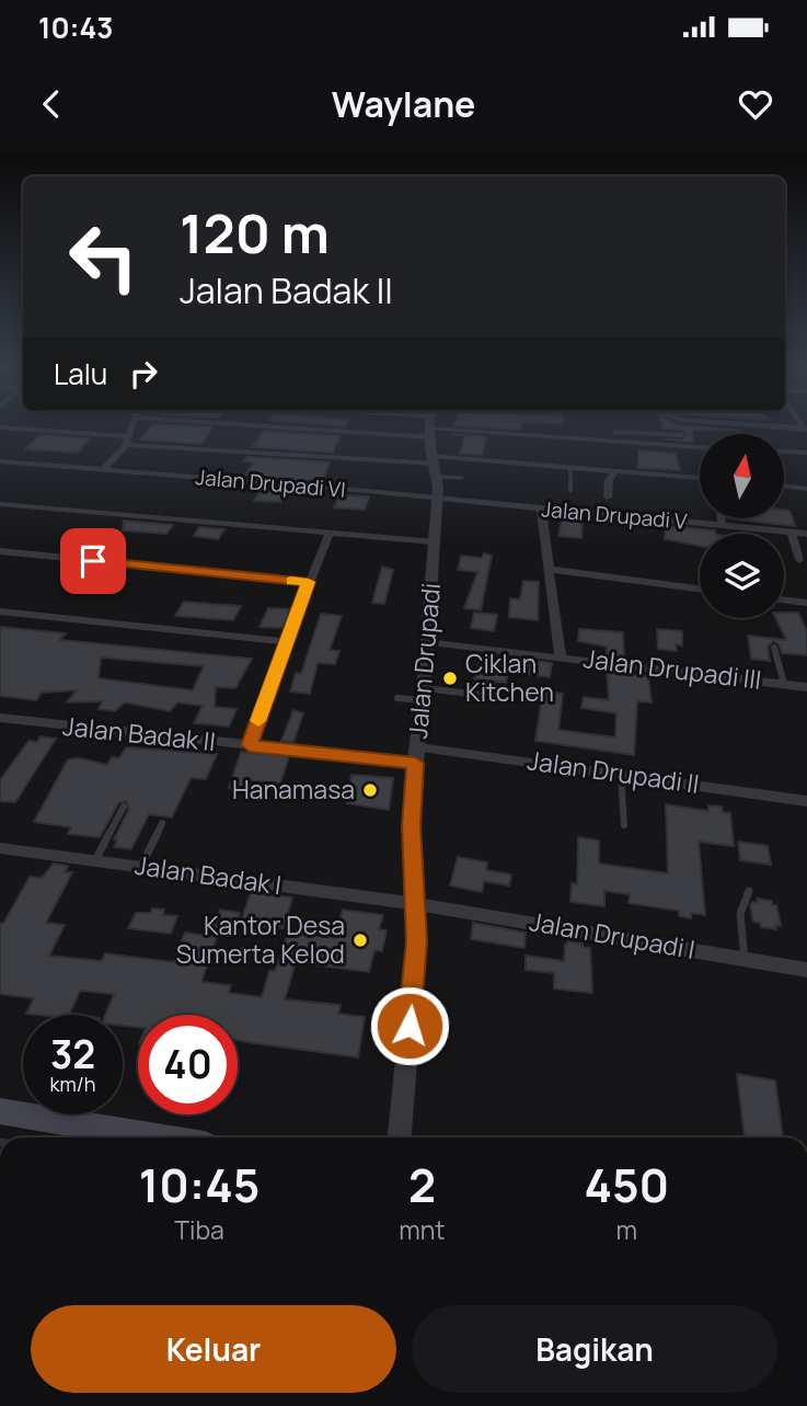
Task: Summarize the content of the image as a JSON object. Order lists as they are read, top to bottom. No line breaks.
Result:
{"streets":{"street":["Jalan Drupadi VI","Jalan Drupadi V","Jalan Drupadi","Jalan Drupadi III","Jalan Badak II","Jalan Drupadi II","Jalan Badak I","Jalan Drupadi I"]},"crossings":[["Jalan Drupadi VI","Jalan Drupadi V"],["Jalan Drupadi VI","Jalan Drupadi"],["Jalan Drupadi V","Jalan Drupadi"],["Jalan Drupadi V","Jalan Drupadi III"],["Jalan Drupadi","Jalan Drupadi III"],["Jalan Drupadi","Jalan Badak II"],["Jalan Drupadi","Jalan Drupadi II"],["Jalan Drupadi","Jalan Badak I"],["Jalan Drupadi","Jalan Drupadi I"],["Jalan Badak II","Jalan Drupadi II"],["Jalan Badak I","Jalan Drupadi I"]],"places":["Ciklan Kitchen","Hanamasa","Kantor Desa Sumerta Kelod"],"north":"top","page":{"status":"10:43","header":"Waylane","turn":["120 m","Jalan Badak II"],"then":"Lalu","speed":"32 km/h","limit":"40","eta":["10:45","Tiba","2","mnt","450","m"],"buttons":["Keluar","Bagikan"]}}
